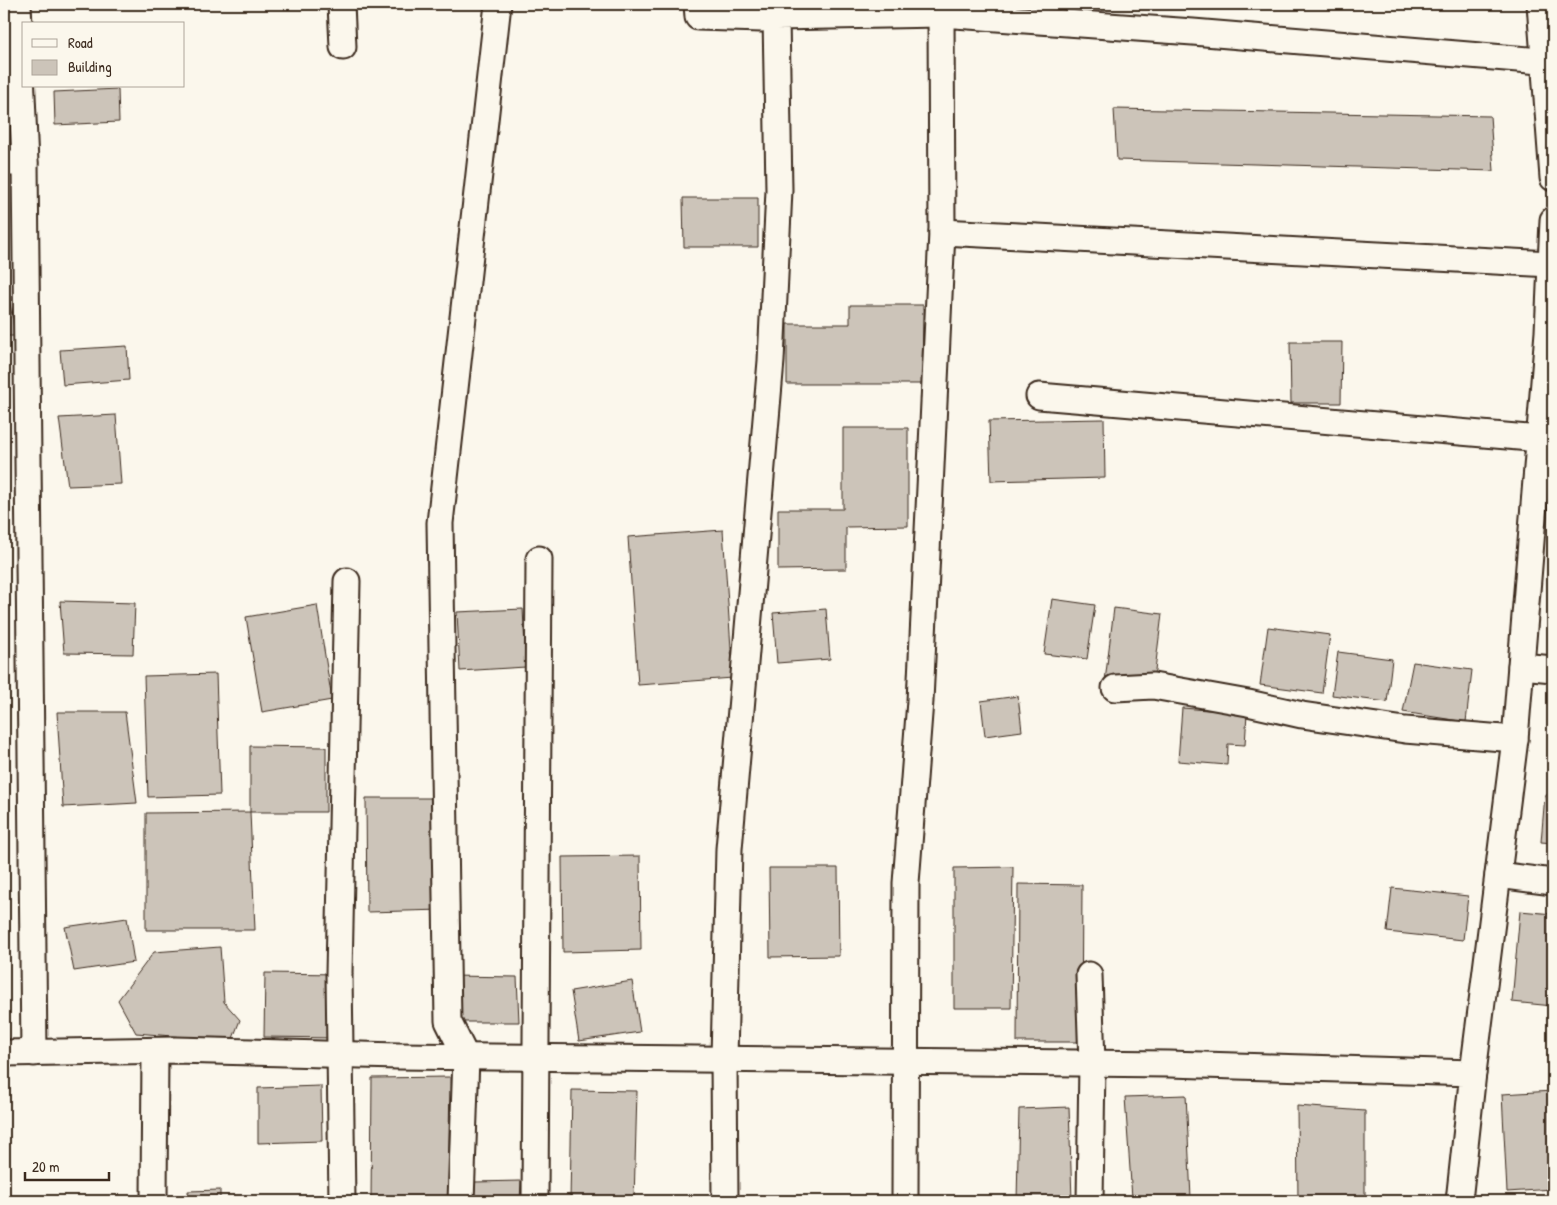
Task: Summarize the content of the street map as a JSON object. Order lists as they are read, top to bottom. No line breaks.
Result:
{"legend":["Road","Building"],"scale_bar":"20 m"}
